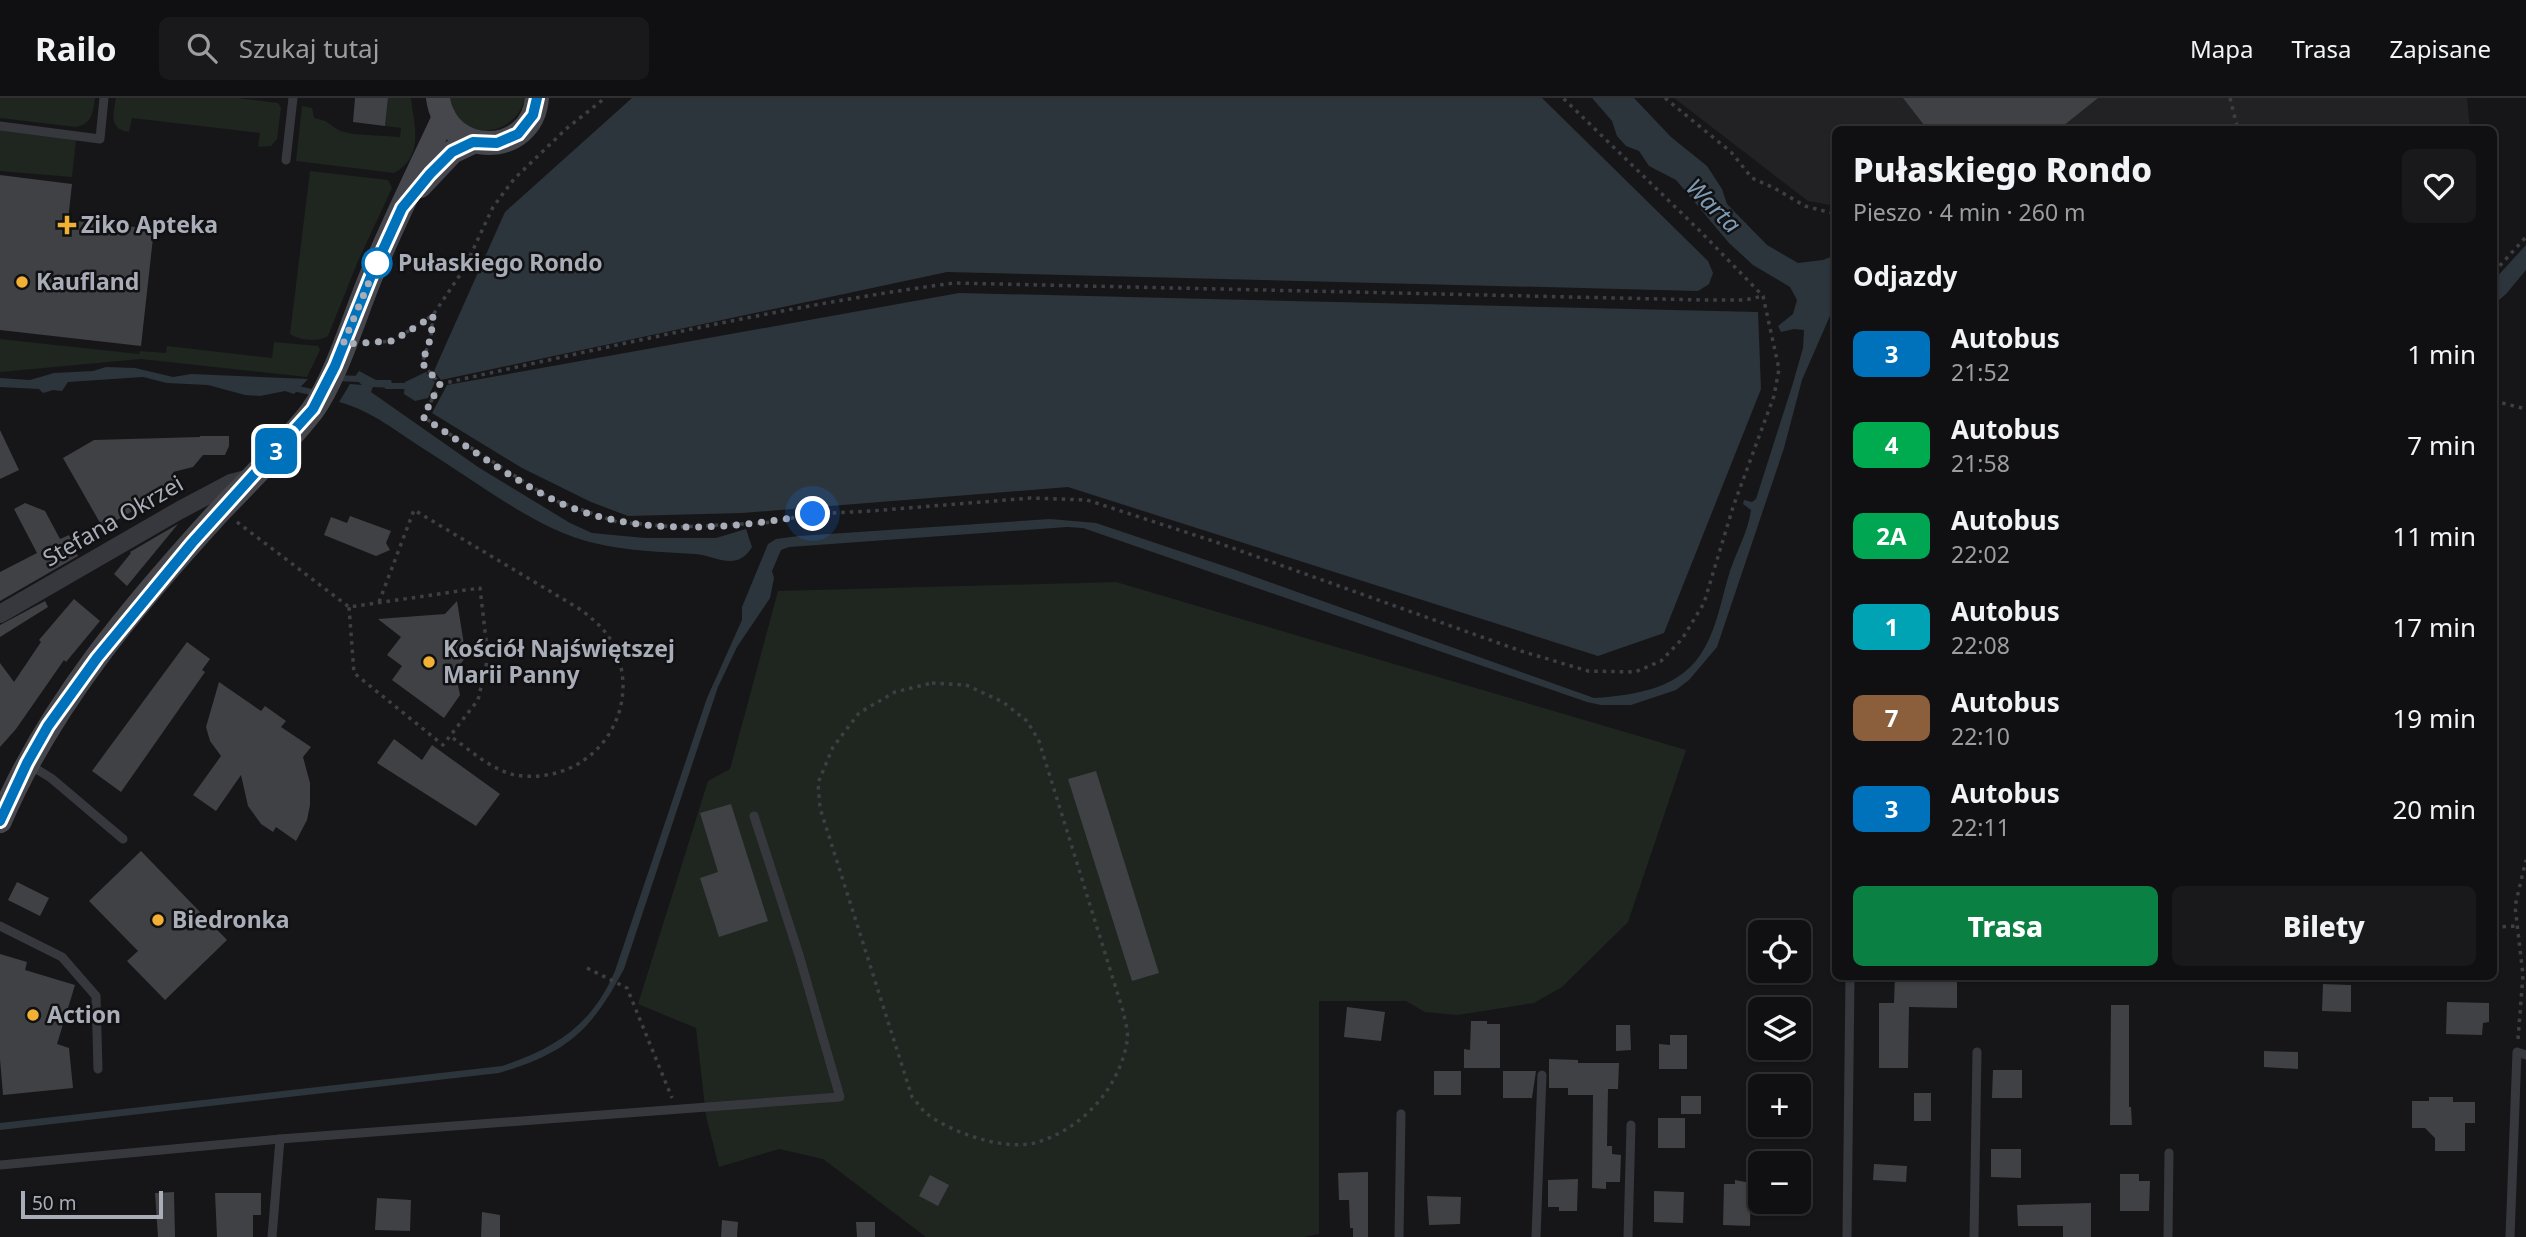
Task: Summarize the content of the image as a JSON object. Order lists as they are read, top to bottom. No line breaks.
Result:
{"streets":{"street":["Stefana Okrzei"]},"water":["Warta"],"places":{"health":["Ziko Apteka"],"other":["Pułaskiego Rondo","Kaufland","Kościół Najświętszej Marii Panny","Biedronka","Action"]},"lines":["bus line 3"],"scale_bar":"50 m","page":{"header":"Railo","search":"Szukaj tutaj","nav":["Mapa","Trasa","Zapisane"],"on_map":"3","heading":[["Pułaskiego Rondo","Pieszo · 4 min · 260 m"],"Odjazdy"],"list":[{"mark":"3","name":"Autobus","note":"21:52","value":"1 min"},{"mark":"4","name":"Autobus","note":"21:58","value":"7 min"},{"mark":"2A","name":"Autobus","note":"22:02","value":"11 min"},{"mark":"1","name":"Autobus","note":"22:08","value":"17 min"},{"mark":"7","name":"Autobus","note":"22:10","value":"19 min"},{"mark":"3","name":"Autobus","note":"22:11","value":"20 min"}],"buttons":["Trasa","Bilety"],"map_buttons":["+","−"],"scale":"50 m"}}
